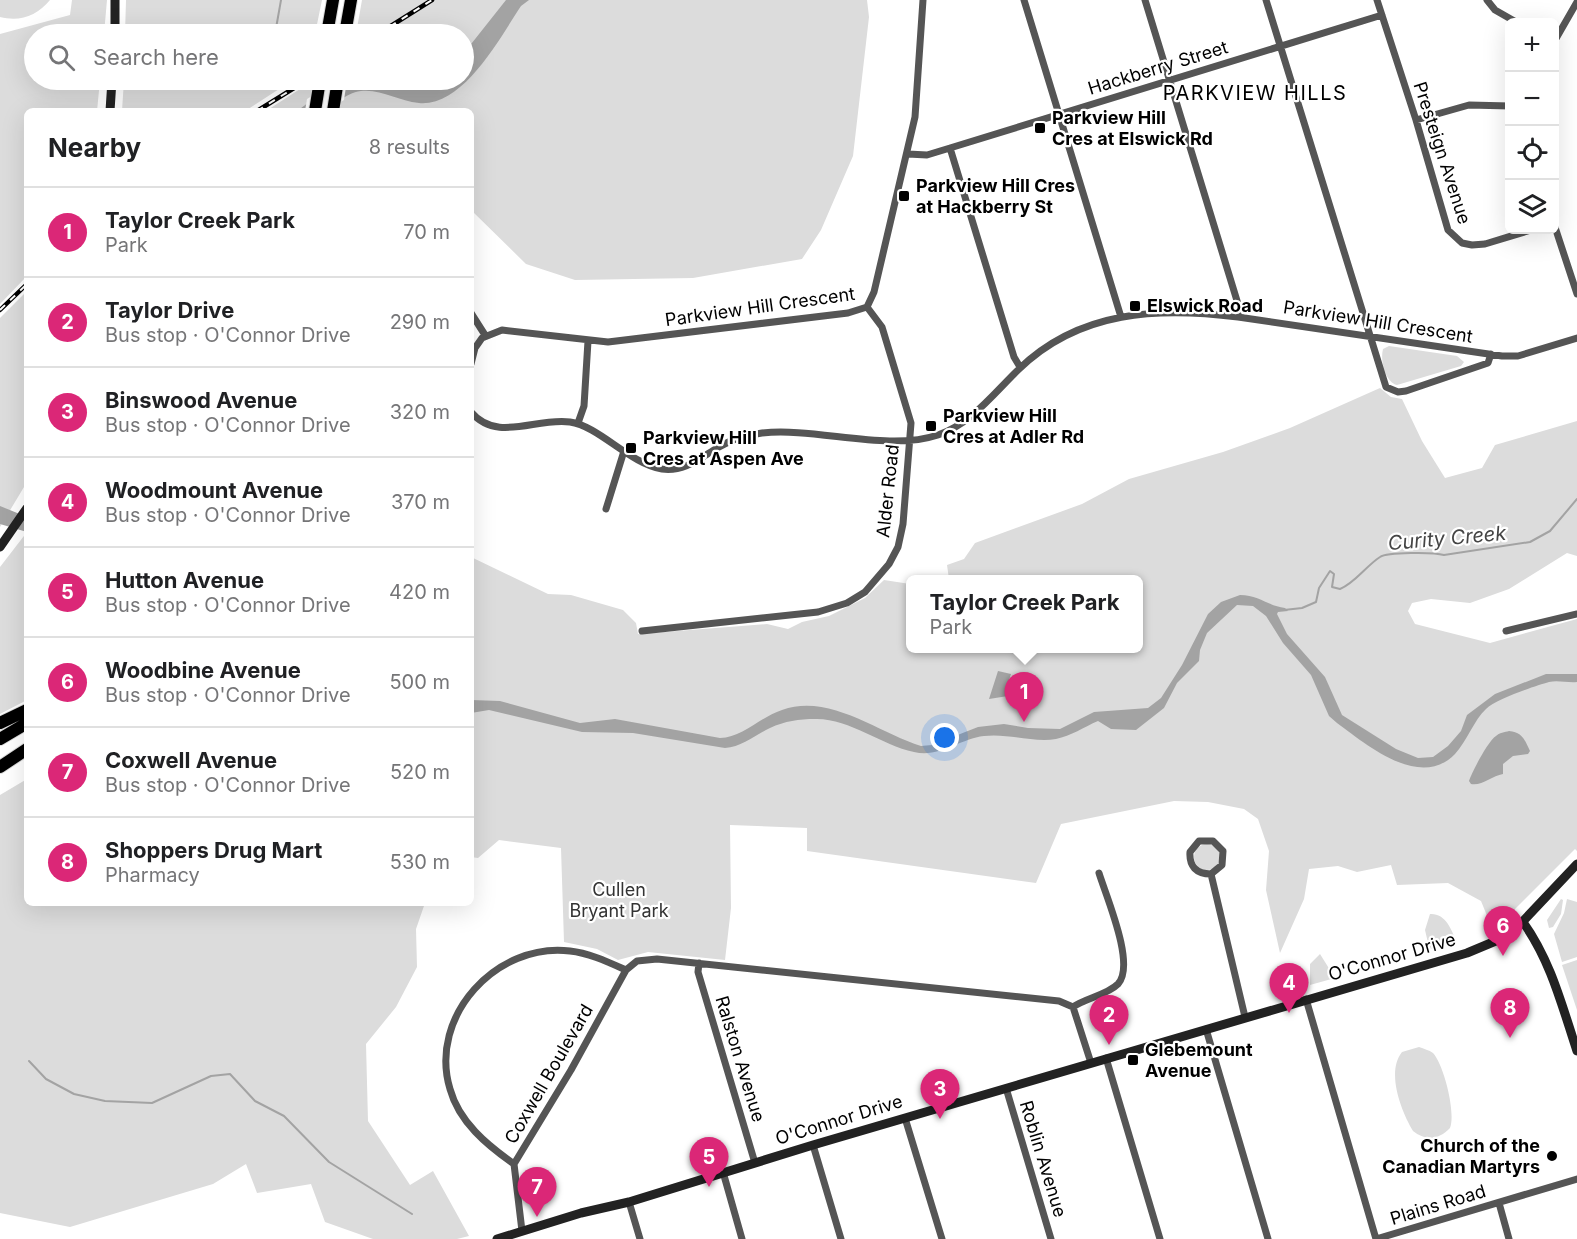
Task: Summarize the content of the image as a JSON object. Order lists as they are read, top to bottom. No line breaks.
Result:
{"streets":{"main road":["O'Connor Drive"],"street":["Hackberry Street","Presteign Avenue","Parkview Hill Crescent","Alder Road","Ralston Avenue","Coxwell Boulevard","Roblin Avenue","Plains Road"]},"crossings":[["Hackberry Street","Presteign Avenue"],["Hackberry Street","Parkview Hill Crescent"],["Parkview Hill Crescent","Alder Road"],["O'Connor Drive","Ralston Avenue"],["O'Connor Drive","Coxwell Boulevard"],["O'Connor Drive","Roblin Avenue"]],"districts":["PARKVIEW HILLS"],"water":["Curity Creek"],"parks":["Cullen Bryant Park"],"places":{"transit":["Parkview Hill Cres at Elswick Rd","Parkview Hill Cres at Hackberry St","Elswick Road","Parkview Hill Cres at Adler Rd","Parkview Hill Cres at Aspen Ave","Glebemount Avenue"],"other":["Church of the Canadian Martyrs"]},"page":{"map_buttons":["+","−"],"search":"Search here","heading":["Nearby","8 results"],"list":[{"mark":"1","name":"Taylor Creek Park","note":"Park","value":"70 m"},{"mark":"2","name":"Taylor Drive","note":"Bus stop · O'Connor Drive","value":"290 m"},{"mark":"3","name":"Binswood Avenue","note":"Bus stop · O'Connor Drive","value":"320 m"},{"mark":"4","name":"Woodmount Avenue","note":"Bus stop · O'Connor Drive","value":"370 m"},{"mark":"5","name":"Hutton Avenue","note":"Bus stop · O'Connor Drive","value":"420 m"},{"mark":"6","name":"Woodbine Avenue","note":"Bus stop · O'Connor Drive","value":"500 m"},{"mark":"7","name":"Coxwell Avenue","note":"Bus stop · O'Connor Drive","value":"520 m"},{"mark":"8","name":"Shoppers Drug Mart","note":"Pharmacy","value":"530 m"}],"popup":["Taylor Creek Park","Park"],"pins":["1","6","4","8","2","3","5","7"]}}
